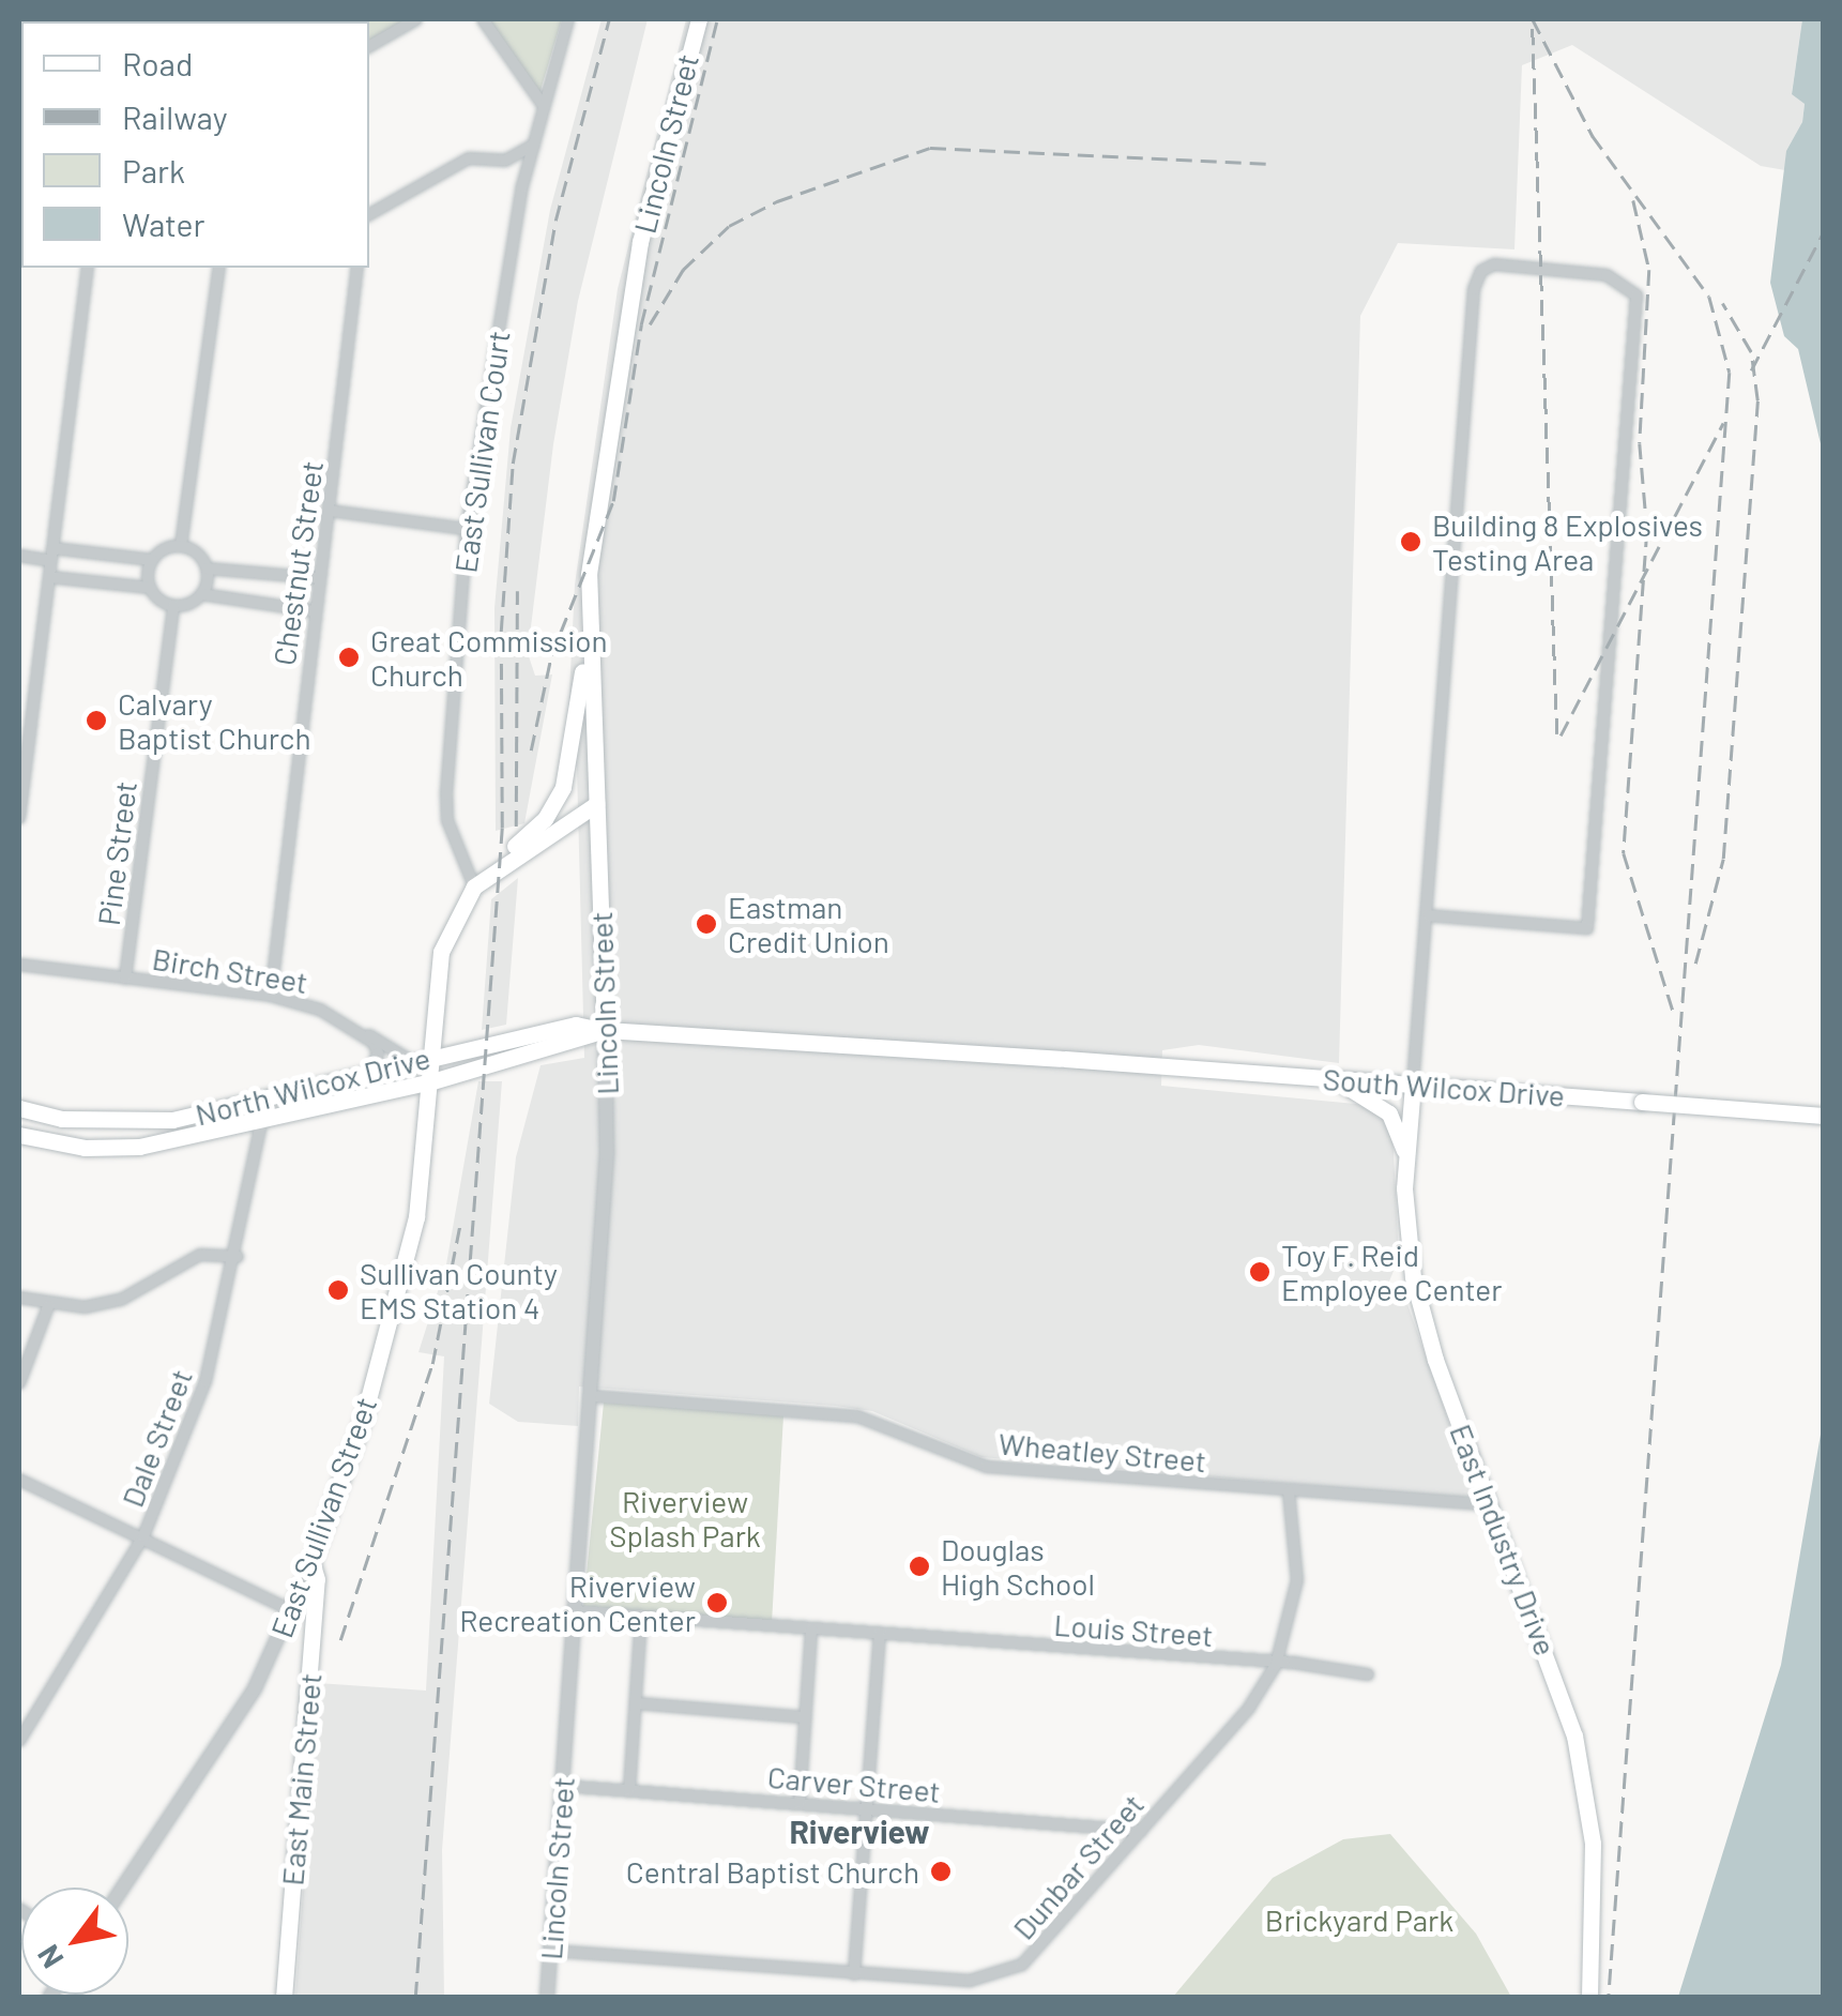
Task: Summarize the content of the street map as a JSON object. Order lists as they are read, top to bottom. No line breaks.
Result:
{"streets":{"main road":["Lincoln Street","North Wilcox Drive","South Wilcox Drive","East Sullivan Street","East Industry Drive","East Main Street"],"street":["East Sullivan Court","Chestnut Street","Pine Street","Birch Street","Dale Street","Wheatley Street","Louis Street","Carver Street","Dunbar Street"]},"crossings":[["Lincoln Street","North Wilcox Drive"],["Lincoln Street","South Wilcox Drive"],["Lincoln Street","Wheatley Street"],["Lincoln Street","Louis Street"],["Lincoln Street","Carver Street"],["Lincoln Street","Dunbar Street"],["Chestnut Street","Birch Street"],["Pine Street","Birch Street"],["Birch Street","North Wilcox Drive"],["North Wilcox Drive","South Wilcox Drive"],["North Wilcox Drive","Dale Street"],["North Wilcox Drive","East Sullivan Street"],["South Wilcox Drive","East Sullivan Street"],["South Wilcox Drive","East Industry Drive"],["Wheatley Street","East Industry Drive"],["Wheatley Street","Dunbar Street"],["East Sullivan Street","East Main Street"],["Louis Street","Dunbar Street"],["Carver Street","Dunbar Street"]],"districts":["Riverview"],"parks":["Riverview Splash Park","Brickyard Park"],"places":["Building 8 Explosives Testing Area","Great Commission Church","Calvary Baptist Church","Eastman Credit Union","Toy F. Reid Employee Center","Sullivan County EMS Station 4","Douglas High School","Riverview Recreation Center","Central Baptist Church"],"legend":["Road","Railway","Park","Water"],"north":"bottom left"}
